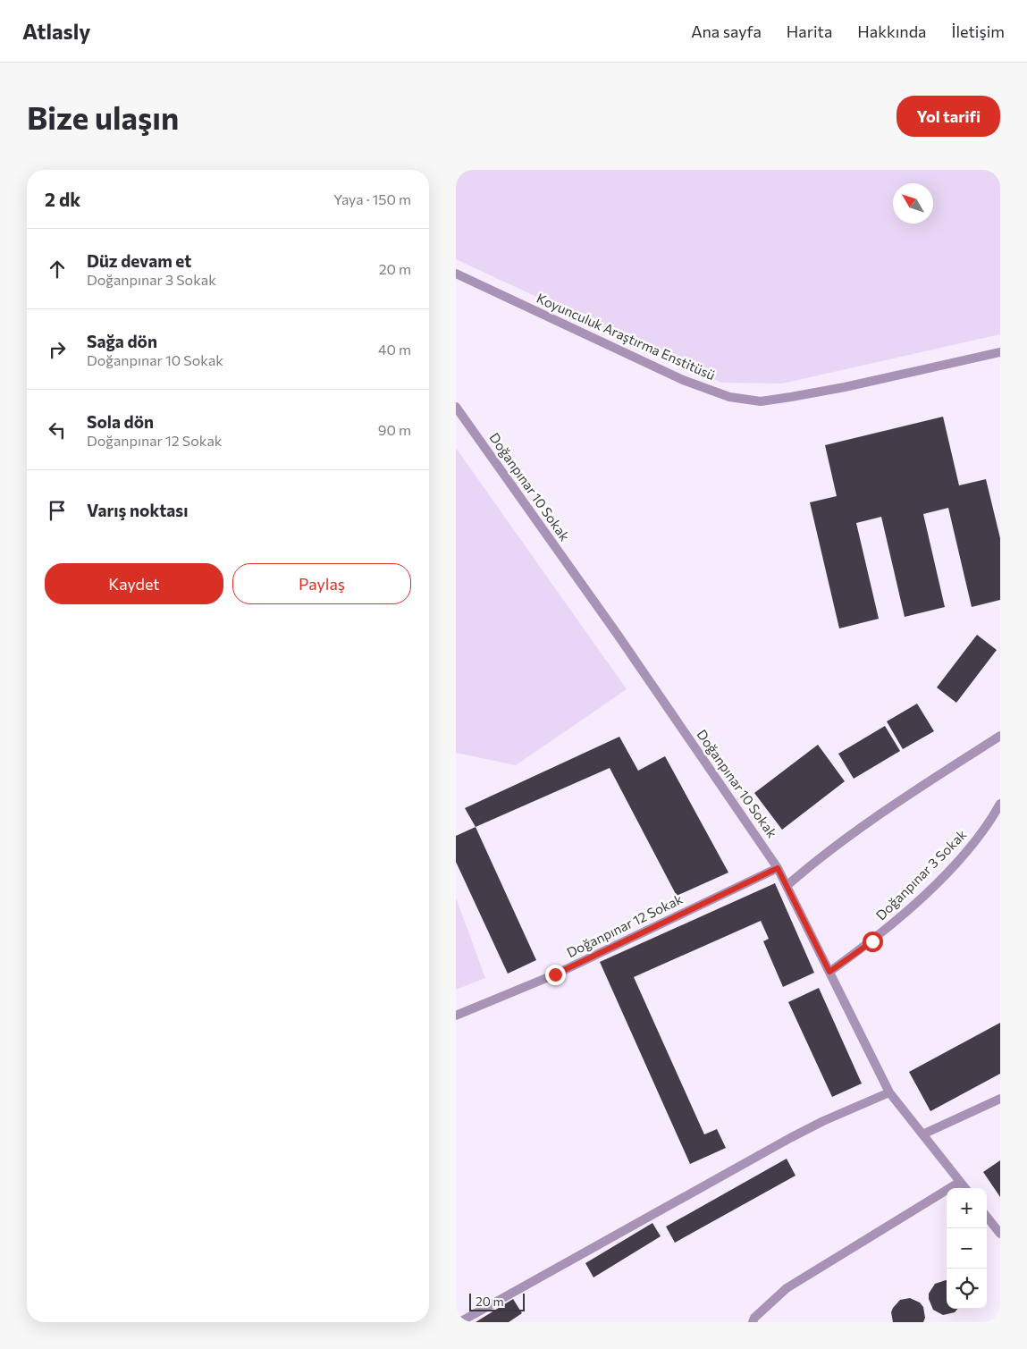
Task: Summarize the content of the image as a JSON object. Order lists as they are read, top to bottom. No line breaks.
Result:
{"streets":{"street":["Koyunculuk Araştırma Enstitüsü","Doğanpınar 10 Sokak","Doğanpınar 3 Sokak","Doğanpınar 12 Sokak"]},"crossings":[["Doğanpınar 10 Sokak","Doğanpınar 3 Sokak"],["Doğanpınar 10 Sokak","Doğanpınar 12 Sokak"]],"scale_bar":"20 m","north":"top left","page":{"header":"Atlasly","nav":["Ana sayfa","Harita","Hakkında","İletişim"],"buttons":["Yol tarifi",["Kaydet","Paylaş"]],"title":"Bize ulaşın","heading":["2 dk","Yaya · 150 m"],"list":[["Düz devam et","Doğanpınar 3 Sokak","20 m"],["Sağa dön","Doğanpınar 10 Sokak","40 m"],["Sola dön","Doğanpınar 12 Sokak","90 m"],"Varış noktası"],"map_buttons":["+","−"],"scale":"20 m"}}
